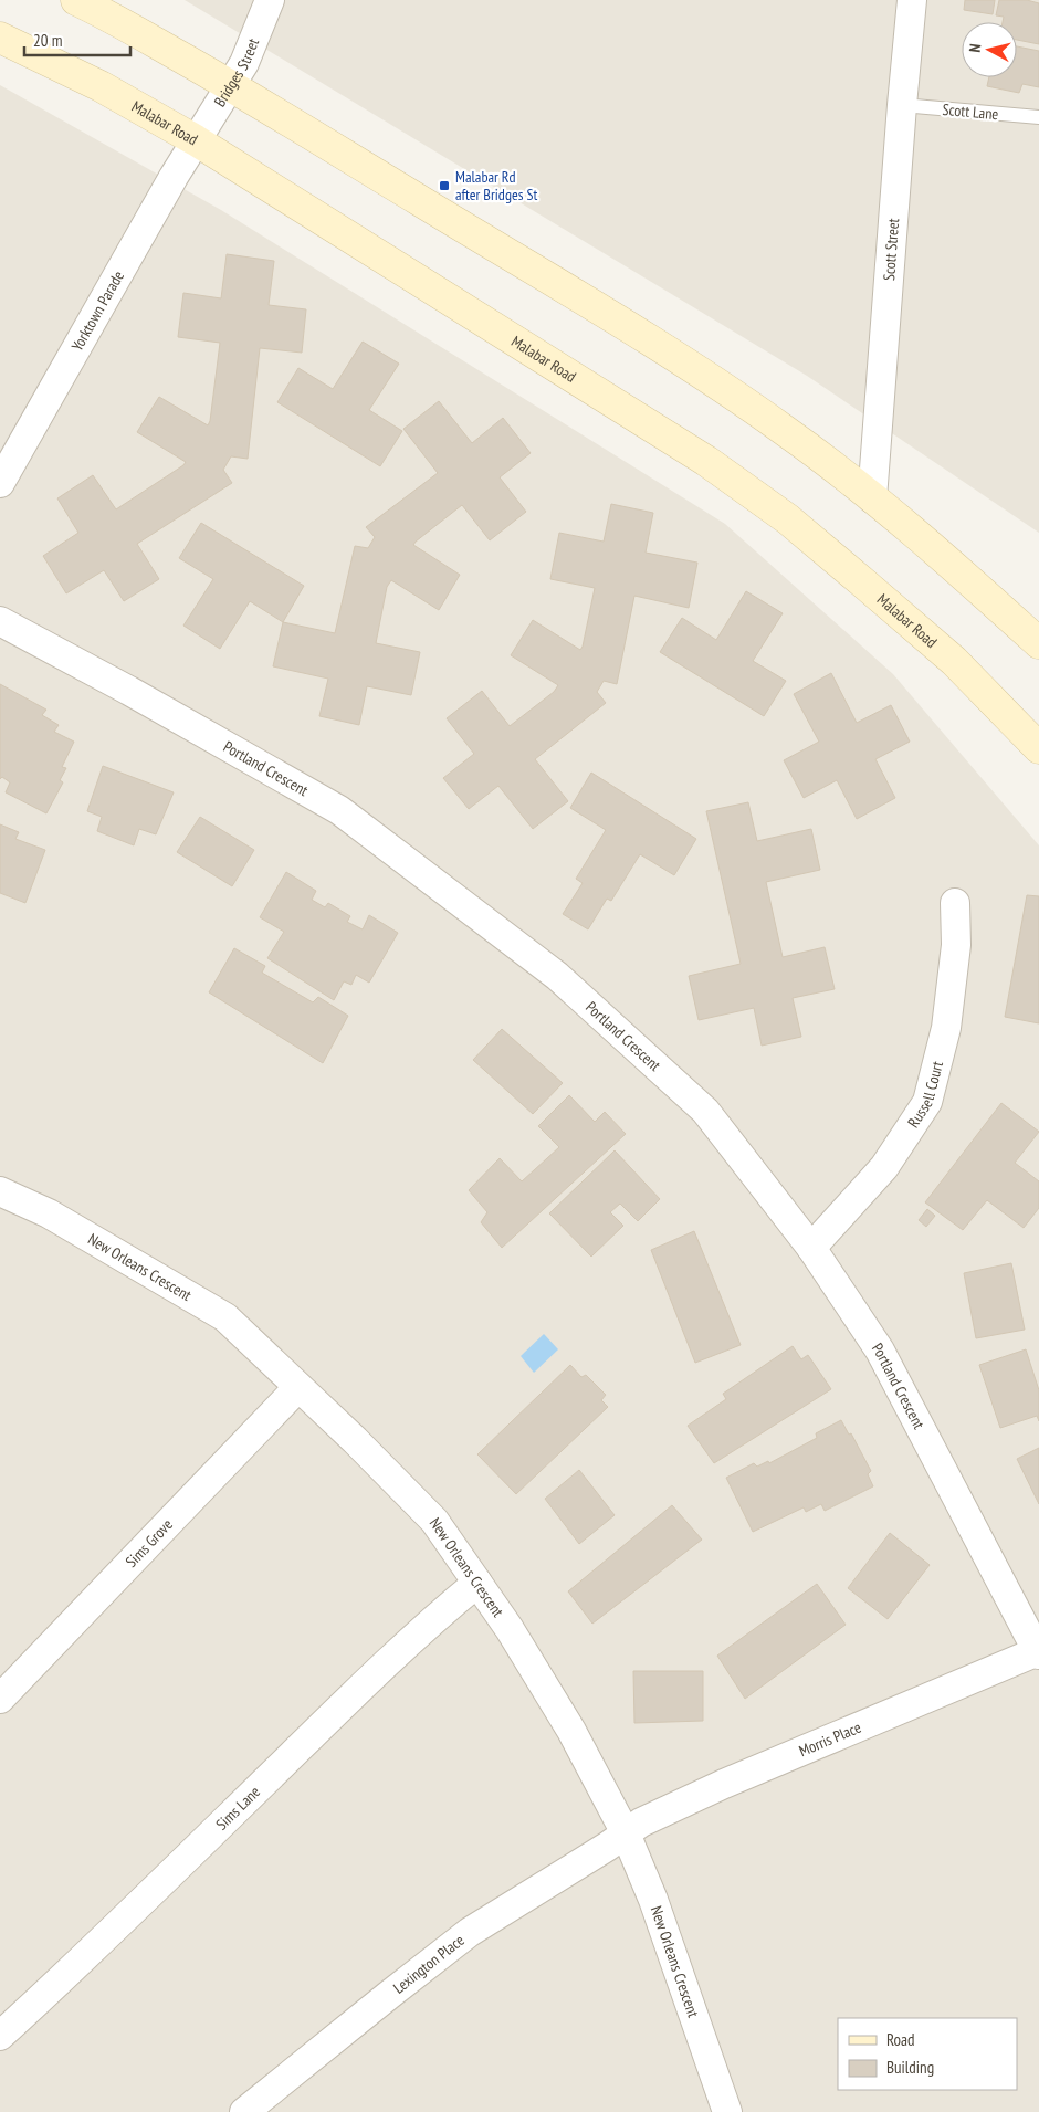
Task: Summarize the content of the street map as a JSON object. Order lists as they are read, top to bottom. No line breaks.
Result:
{"streets":{"main road":["Malabar Road"],"street":["Bridges Street","Scott Street","Yorktown Parade","Portland Crescent","Russell Court","New Orleans Crescent","Sims Grove","Morris Place","Sims Lane","Lexington Place"],"lane":["Scott Lane"]},"crossings":[["Bridges Street","Malabar Road"],["Bridges Street","Yorktown Parade"],["Scott Lane","Scott Street"],["Malabar Road","Yorktown Parade"],["Portland Crescent","Russell Court"],["Portland Crescent","Morris Place"],["New Orleans Crescent","Sims Grove"],["New Orleans Crescent","Morris Place"],["New Orleans Crescent","Sims Lane"],["New Orleans Crescent","Lexington Place"],["Morris Place","Lexington Place"]],"places":{"transit":["Malabar Rd after Bridges St"]},"legend":["Road","Building"],"scale_bar":"20 m","north":"left"}
